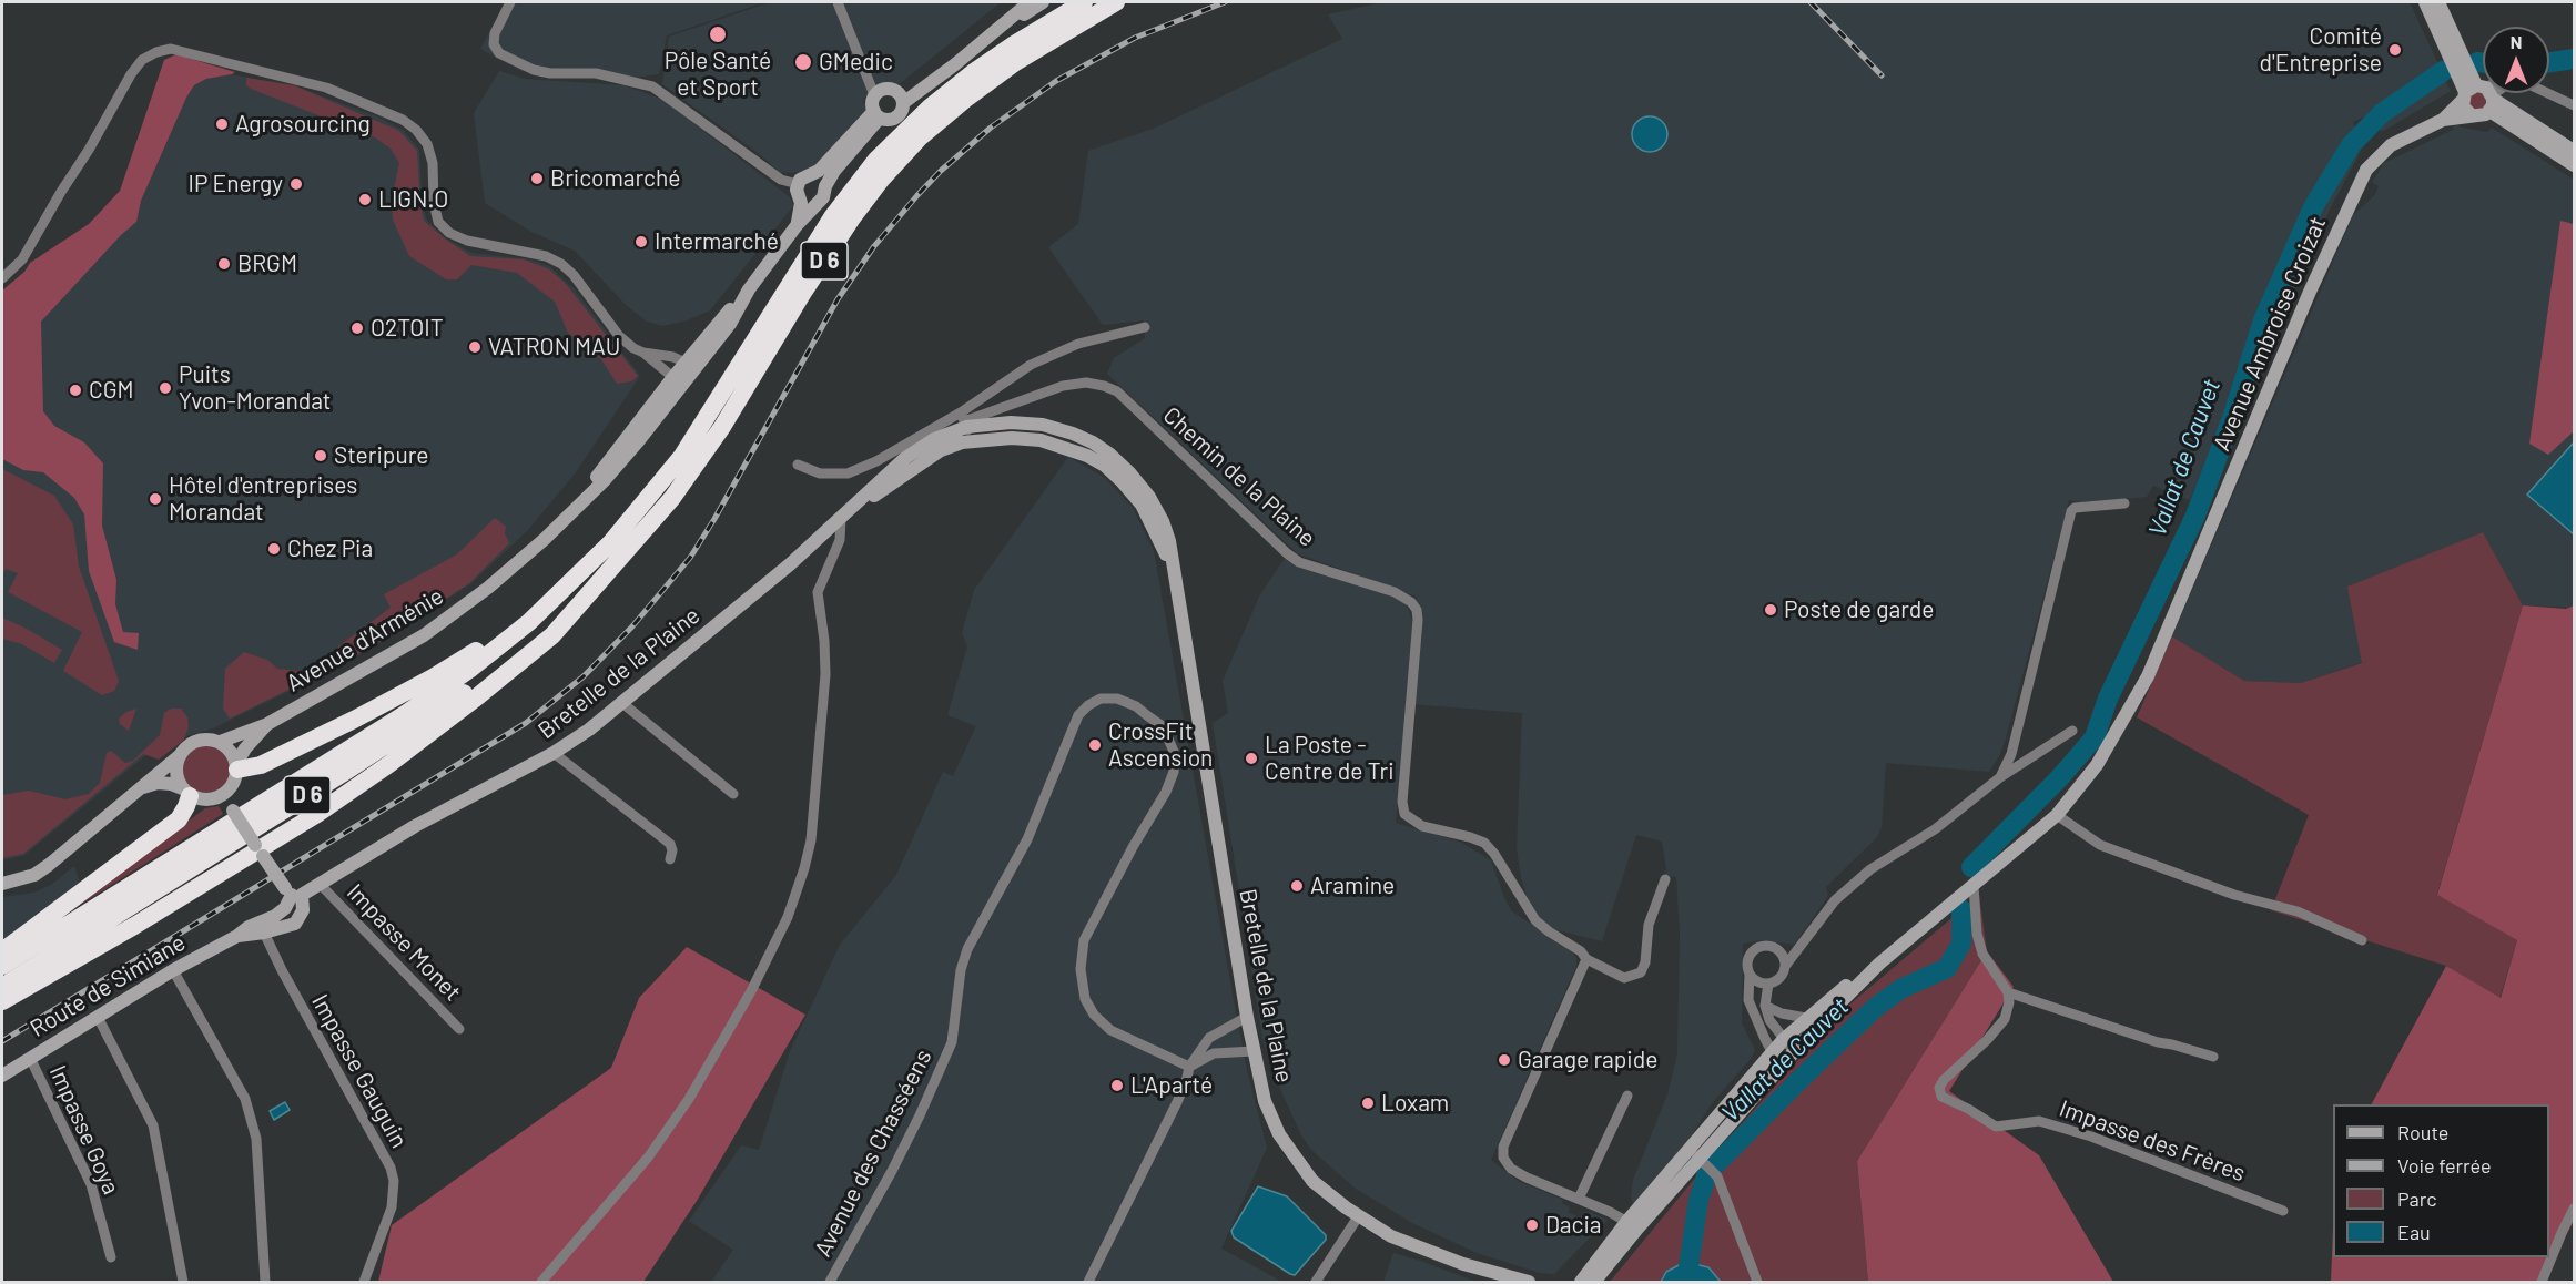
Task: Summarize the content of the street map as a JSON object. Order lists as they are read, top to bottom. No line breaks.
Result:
{"streets":{"highway":["D 6"],"main road":["Avenue Ambroise Croizat","Avenue d'Arménie","Bretelle de la Plaine","Route de Simiane"],"street":["Chemin de la Plaine","Impasse Monet","Impasse Gauguin","Impasse Goya","Impasse des Frères","Avenue des Chasséens"]},"crossings":[["Chemin de la Plaine","Bretelle de la Plaine"],["Bretelle de la Plaine","Impasse Monet"],["Bretelle de la Plaine","Route de Simiane"],["Route de Simiane","Impasse Gauguin"],["Route de Simiane","Impasse Goya"]],"water":["Vallat de Cauvet"],"places":["Pôle Santé et Sport","Comité d'Entreprise","GMedic","Agrosourcing","Bricomarché","IP Energy","LIGN.O","Intermarché","BRGM","O2TOIT","VATRON MAU","Puits Yvon-Morandat","CGM","Steripure","Hôtel d'entreprises Morandat","Chez Pia","Poste de garde","CrossFit Ascension","La Poste - Centre de Tri","Aramine","Garage rapide","L'Aparté","Loxam","Dacia"],"legend":["Route","Voie ferrée","Parc","Eau"],"north":"top"}
